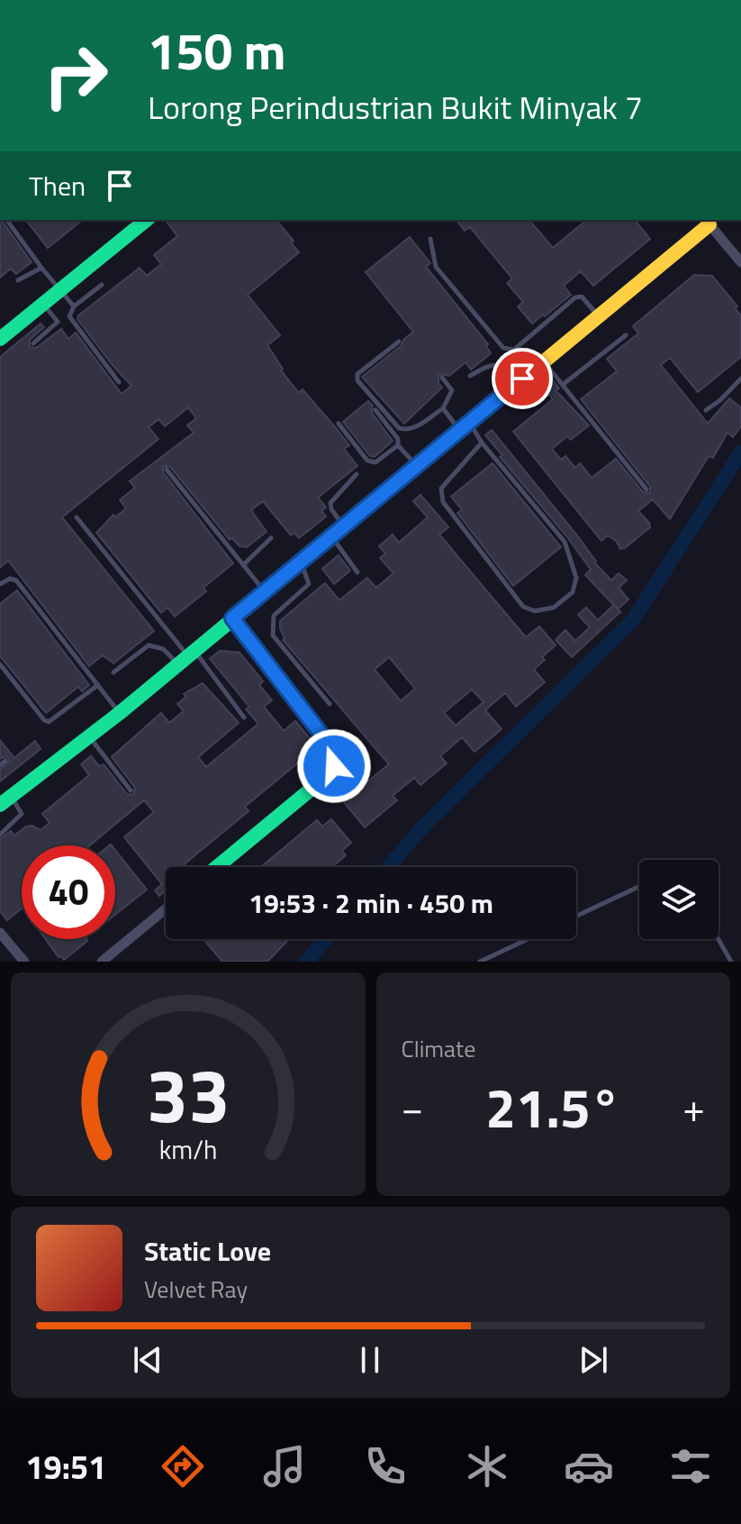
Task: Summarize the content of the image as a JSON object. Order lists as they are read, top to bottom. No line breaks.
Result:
{"page":{"turn":["150 m","Lorong Perindustrian Bukit Minyak 7"],"then":"Then","limit":"40","trip":"19:53 · 2 min · 450 m","tile":"Climate","heat":["−","21.5°","+"],"song":["Static Love","Velvet Ray"],"tabs":"19:51","gauge":["33","km/h"]}}
